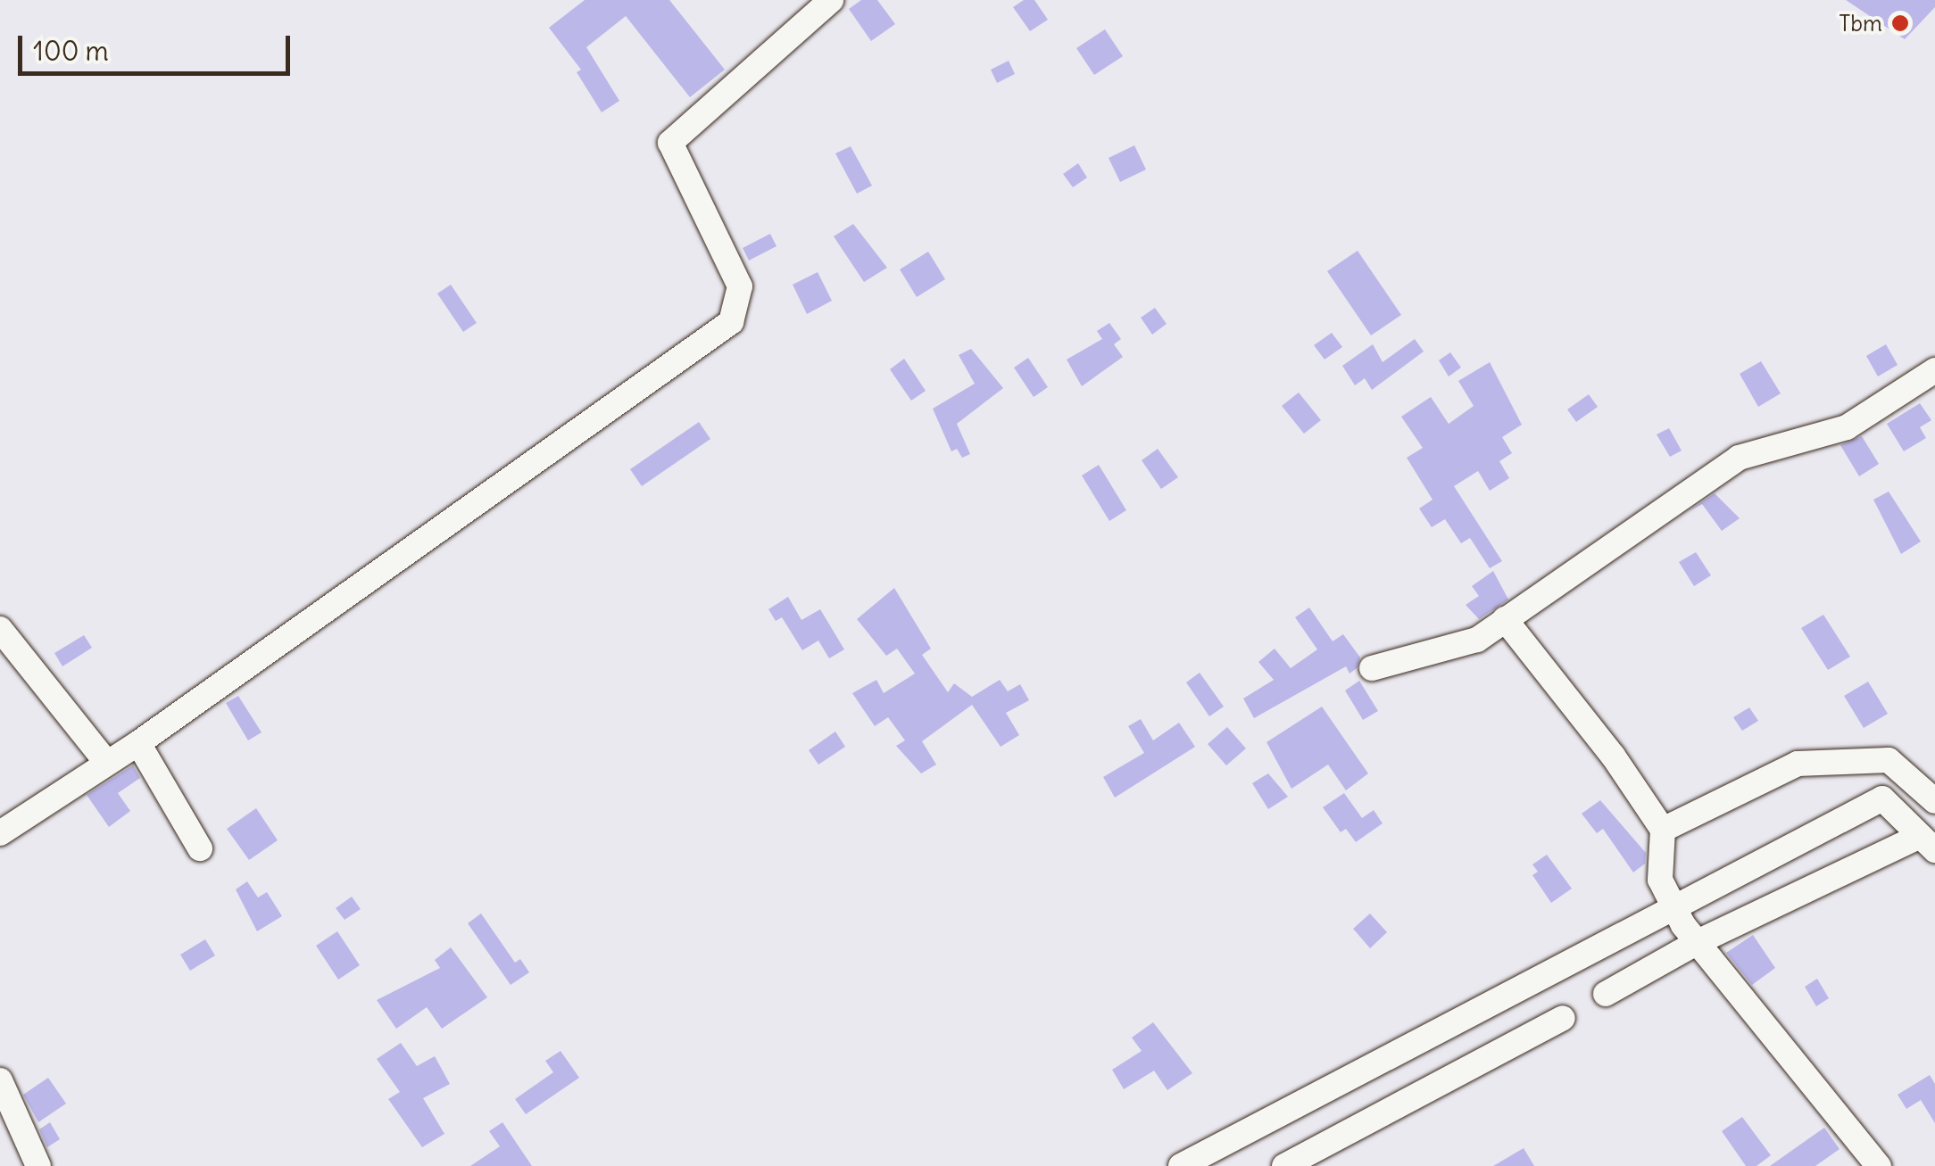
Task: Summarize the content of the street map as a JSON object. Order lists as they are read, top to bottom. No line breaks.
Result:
{"places":["Tbm"],"scale_bar":"100 m"}
